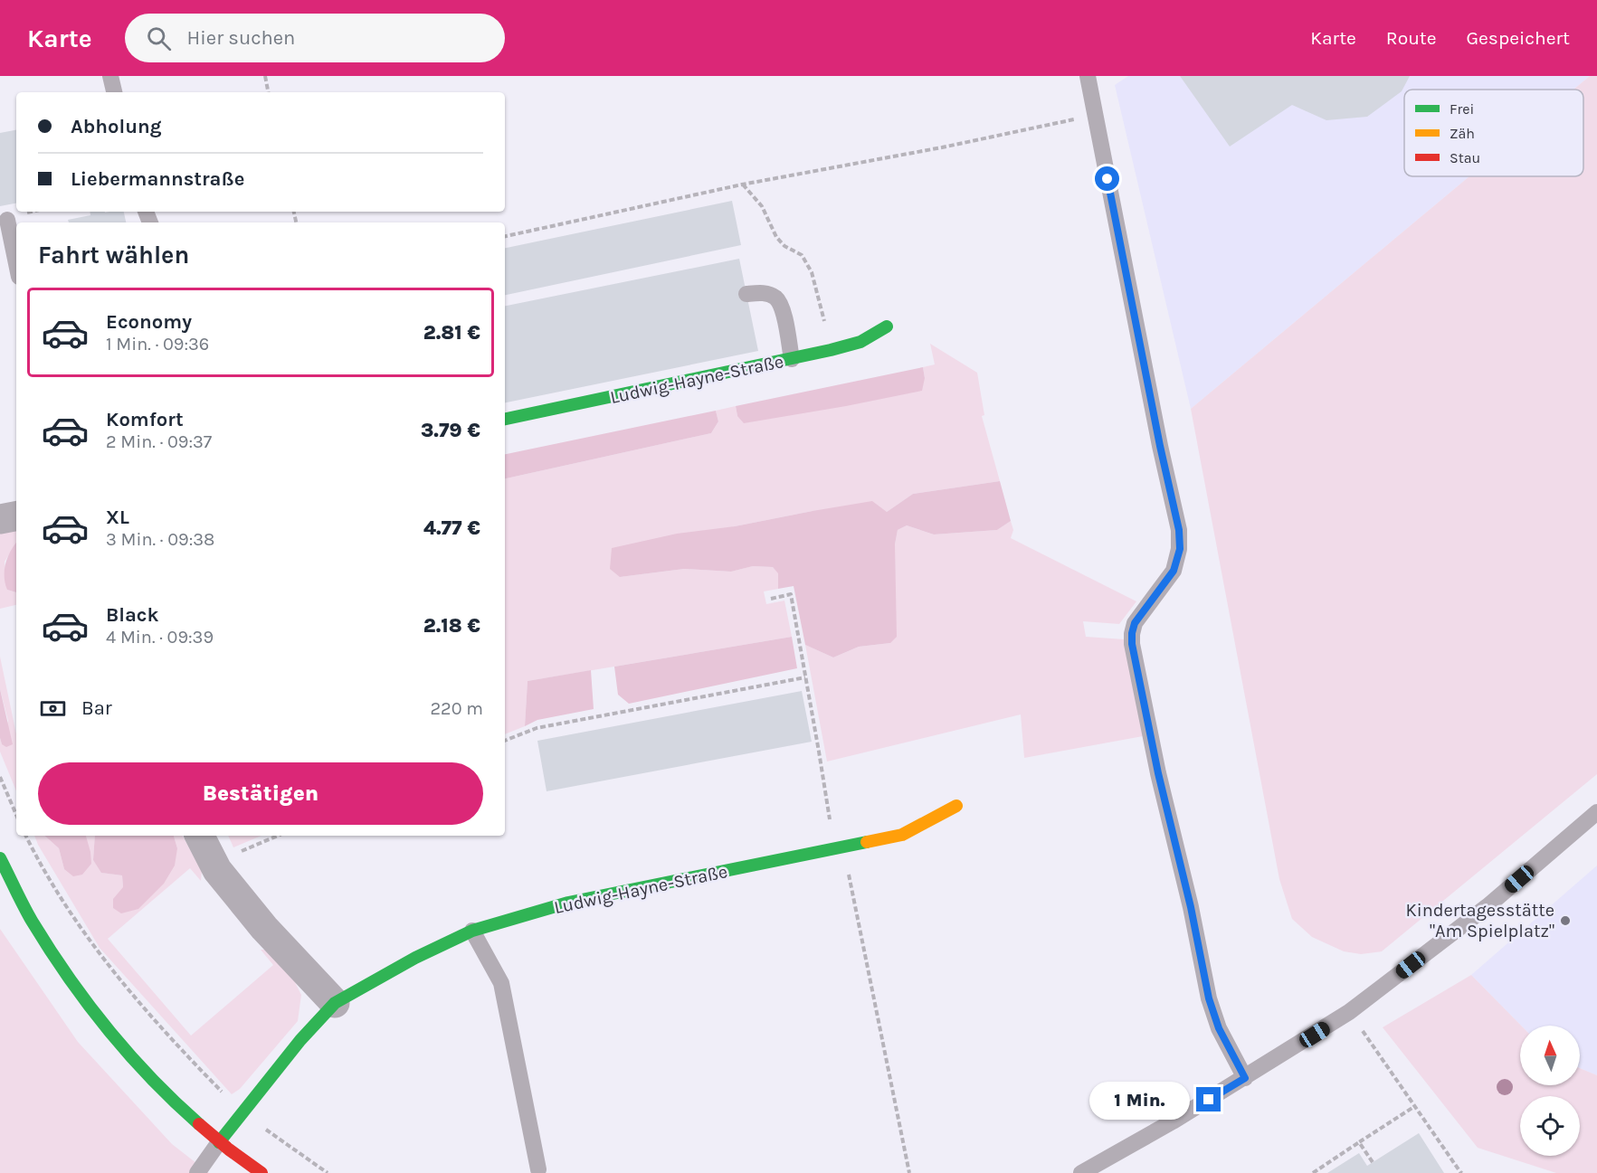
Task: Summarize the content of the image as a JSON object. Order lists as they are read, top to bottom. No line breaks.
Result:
{"streets":{"street":["Ludwig-Hayne-Straße"]},"places":["Kindertagesstätte \"Am Spielplatz\""],"legend":["Frei","Zäh","Stau"],"north":"top","page":{"header":"Karte","search":"Hier suchen","nav":["Karte","Route","Gespeichert"],"banner":["Abholung","Liebermannstraße"],"heading":"Fahrt wählen","list":[{"name":"Economy","note":"1 Min. · 09:36","value":"2.81 €"},{"name":"Komfort","note":"2 Min. · 09:37","value":"3.79 €"},{"name":"XL","note":"3 Min. · 09:38","value":"4.77 €"},{"name":"Black","note":"4 Min. · 09:39","value":"2.18 €"}],"pay":["Bar","220 m"],"buttons":"Bestätigen","bubble":"1 Min."}}
